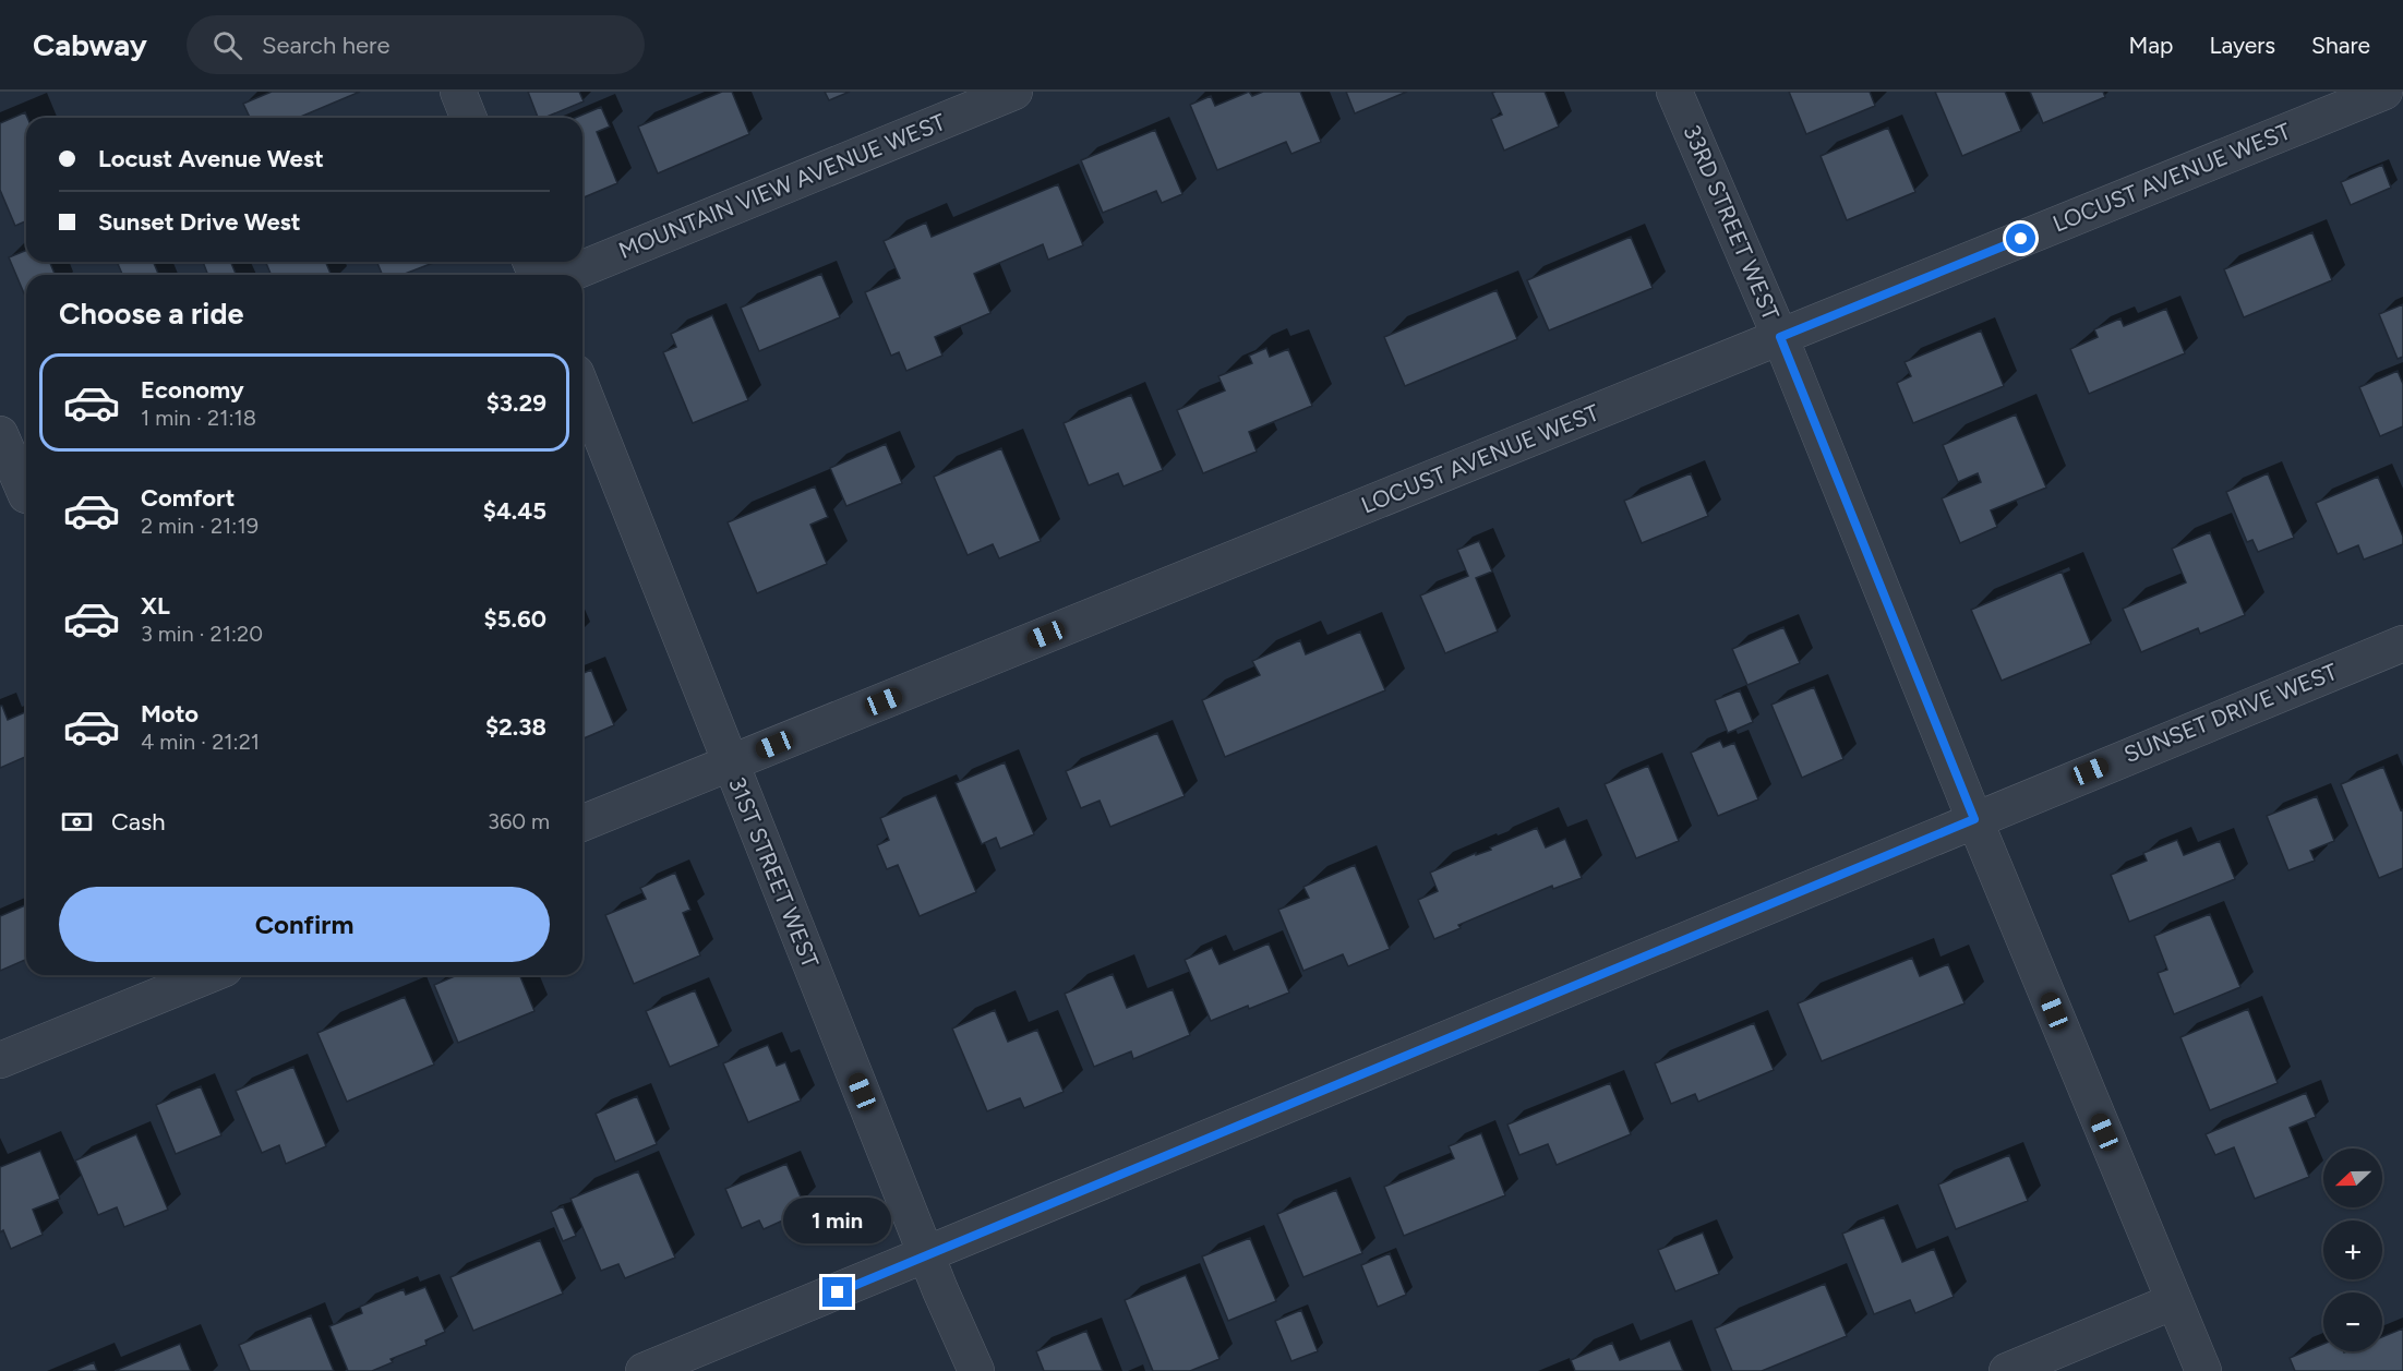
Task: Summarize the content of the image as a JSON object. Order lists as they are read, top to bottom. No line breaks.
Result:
{"streets":{"street":["LOCUST AVENUE WEST","MOUNTAIN VIEW AVENUE WEST","33RD STREET WEST","SUNSET DRIVE WEST","31ST STREET WEST"]},"crossings":[["LOCUST AVENUE WEST","33RD STREET WEST"],["LOCUST AVENUE WEST","31ST STREET WEST"],["33RD STREET WEST","SUNSET DRIVE WEST"],["SUNSET DRIVE WEST","31ST STREET WEST"]],"north":"left","page":{"header":"Cabway","search":"Search here","nav":["Map","Layers","Share"],"banner":["Locust Avenue West","Sunset Drive West"],"heading":"Choose a ride","list":[{"name":"Economy","note":"1 min · 21:18","value":"$3.29"},{"name":"Comfort","note":"2 min · 21:19","value":"$4.45"},{"name":"XL","note":"3 min · 21:20","value":"$5.60"},{"name":"Moto","note":"4 min · 21:21","value":"$2.38"}],"pay":["Cash","360 m"],"buttons":"Confirm","map_buttons":["+","−"],"bubble":"1 min"}}
